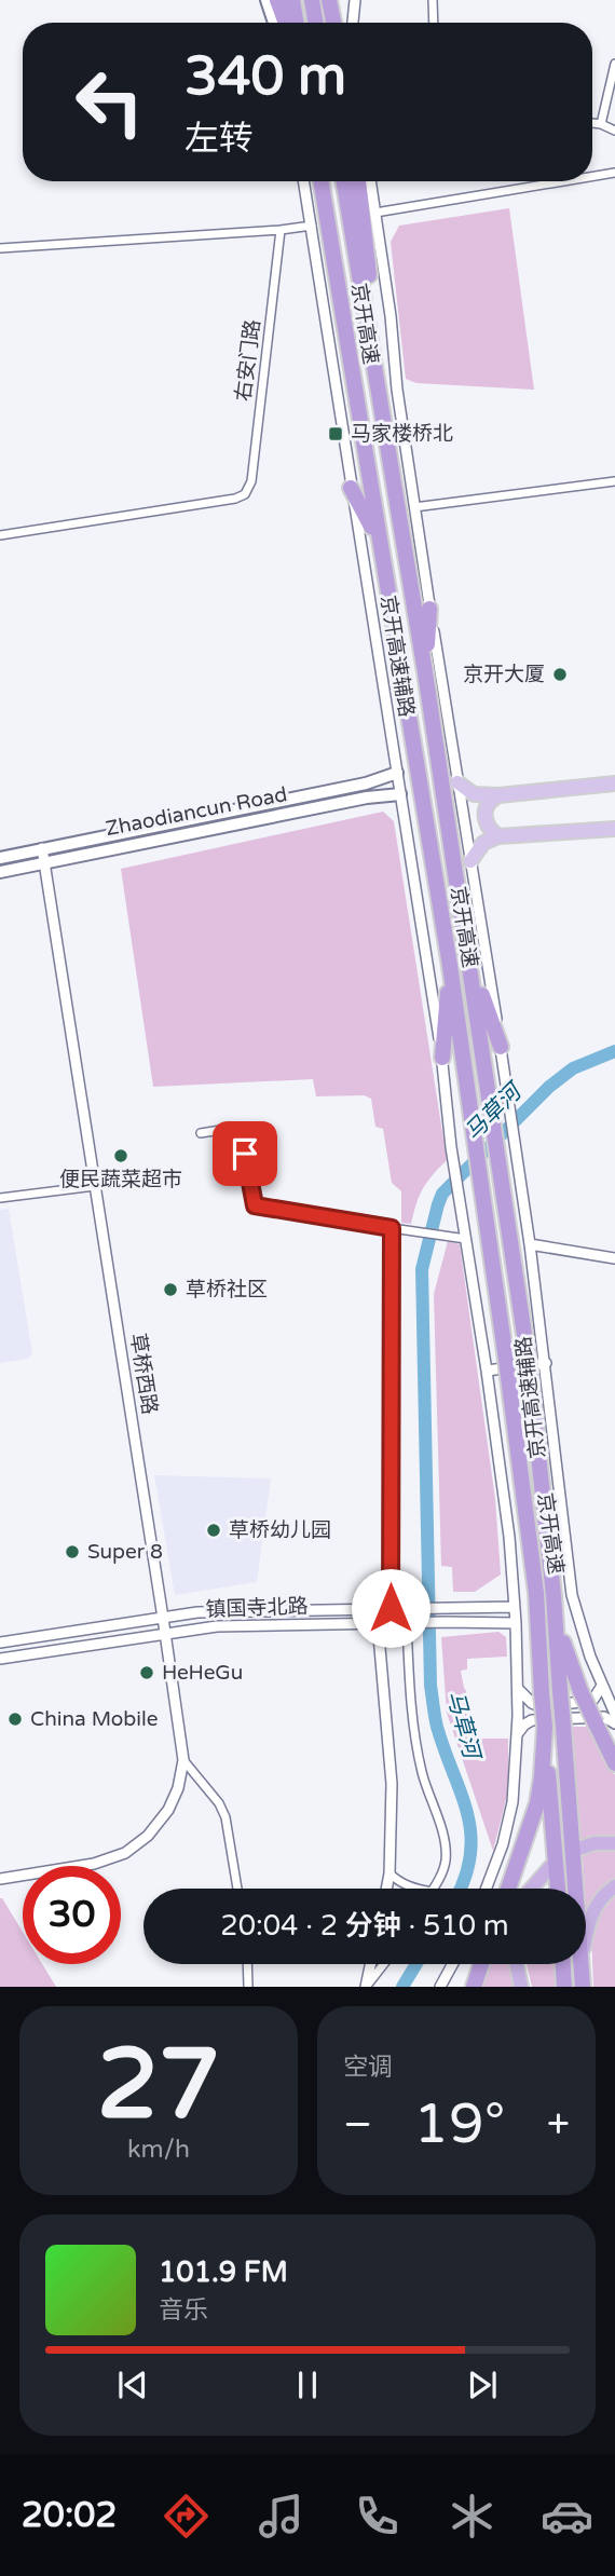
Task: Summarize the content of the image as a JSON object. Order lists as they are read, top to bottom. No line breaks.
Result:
{"streets":{"highway":["京开高速"],"main road":["Zhaodiancun Road"],"street":["右安门路","京开高速辅路","草桥西路","镇国寺北路"]},"crossings":[["京开高速辅路","Zhaodiancun Road"],["京开高速辅路","镇国寺北路"],["Zhaodiancun Road","草桥西路"],["草桥西路","镇国寺北路"]],"water":["马草河"],"places":{"transit":["马家楼桥北"],"other":["京开大厦","便民蔬菜超市","草桥社区","草桥幼儿园","Super 8","HeHeGu","China Mobile"]},"page":{"turn":["340 m","左转"],"limit":"30","trip":"20:04 · 2 分钟 · 510 m","tile":[["27","km/h"],"空调"],"heat":["−","19°","+"],"song":["101.9 FM","音乐"],"tabs":"20:02"}}
